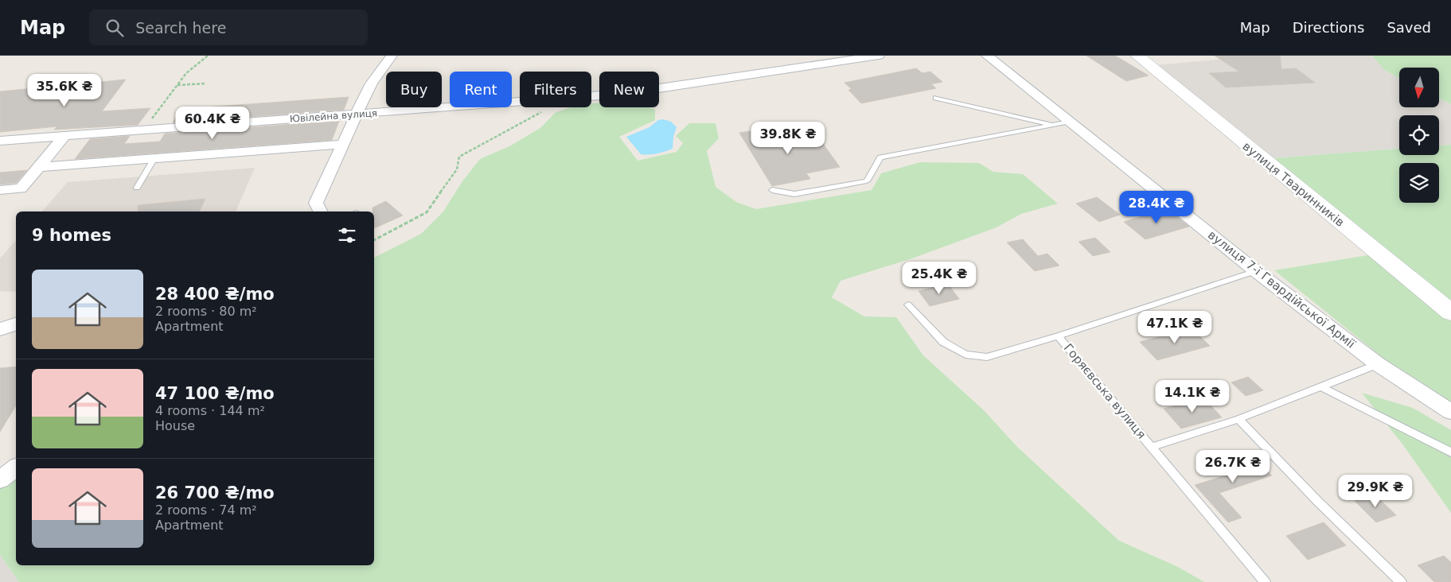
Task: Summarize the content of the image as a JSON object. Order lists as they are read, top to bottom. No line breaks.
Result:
{"streets":{"main road":["вулиця Тваринників"],"street":["Ювілейна вулиця","вулиця 7-ї Гвардійської Армії"],"lane":["Горяєвська вулиця"]},"north":"bottom","page":{"header":"Map","search":"Search here","nav":["Map","Directions","Saved"],"chip":["Buy","Rent","Filters","New"],"price":["35.6K ₴","60.4K ₴","39.8K ₴","28.4K ₴","25.4K ₴","47.1K ₴","14.1K ₴","26.7K ₴","29.9K ₴"],"heading":"9 homes","list":[{"name":"28 400 ₴/mo","note":"2 rooms · 80 m² · Apartment"},{"name":"47 100 ₴/mo","note":"4 rooms · 144 m² · House"},{"name":"26 700 ₴/mo","note":"2 rooms · 74 m² · Apartment"}]}}
